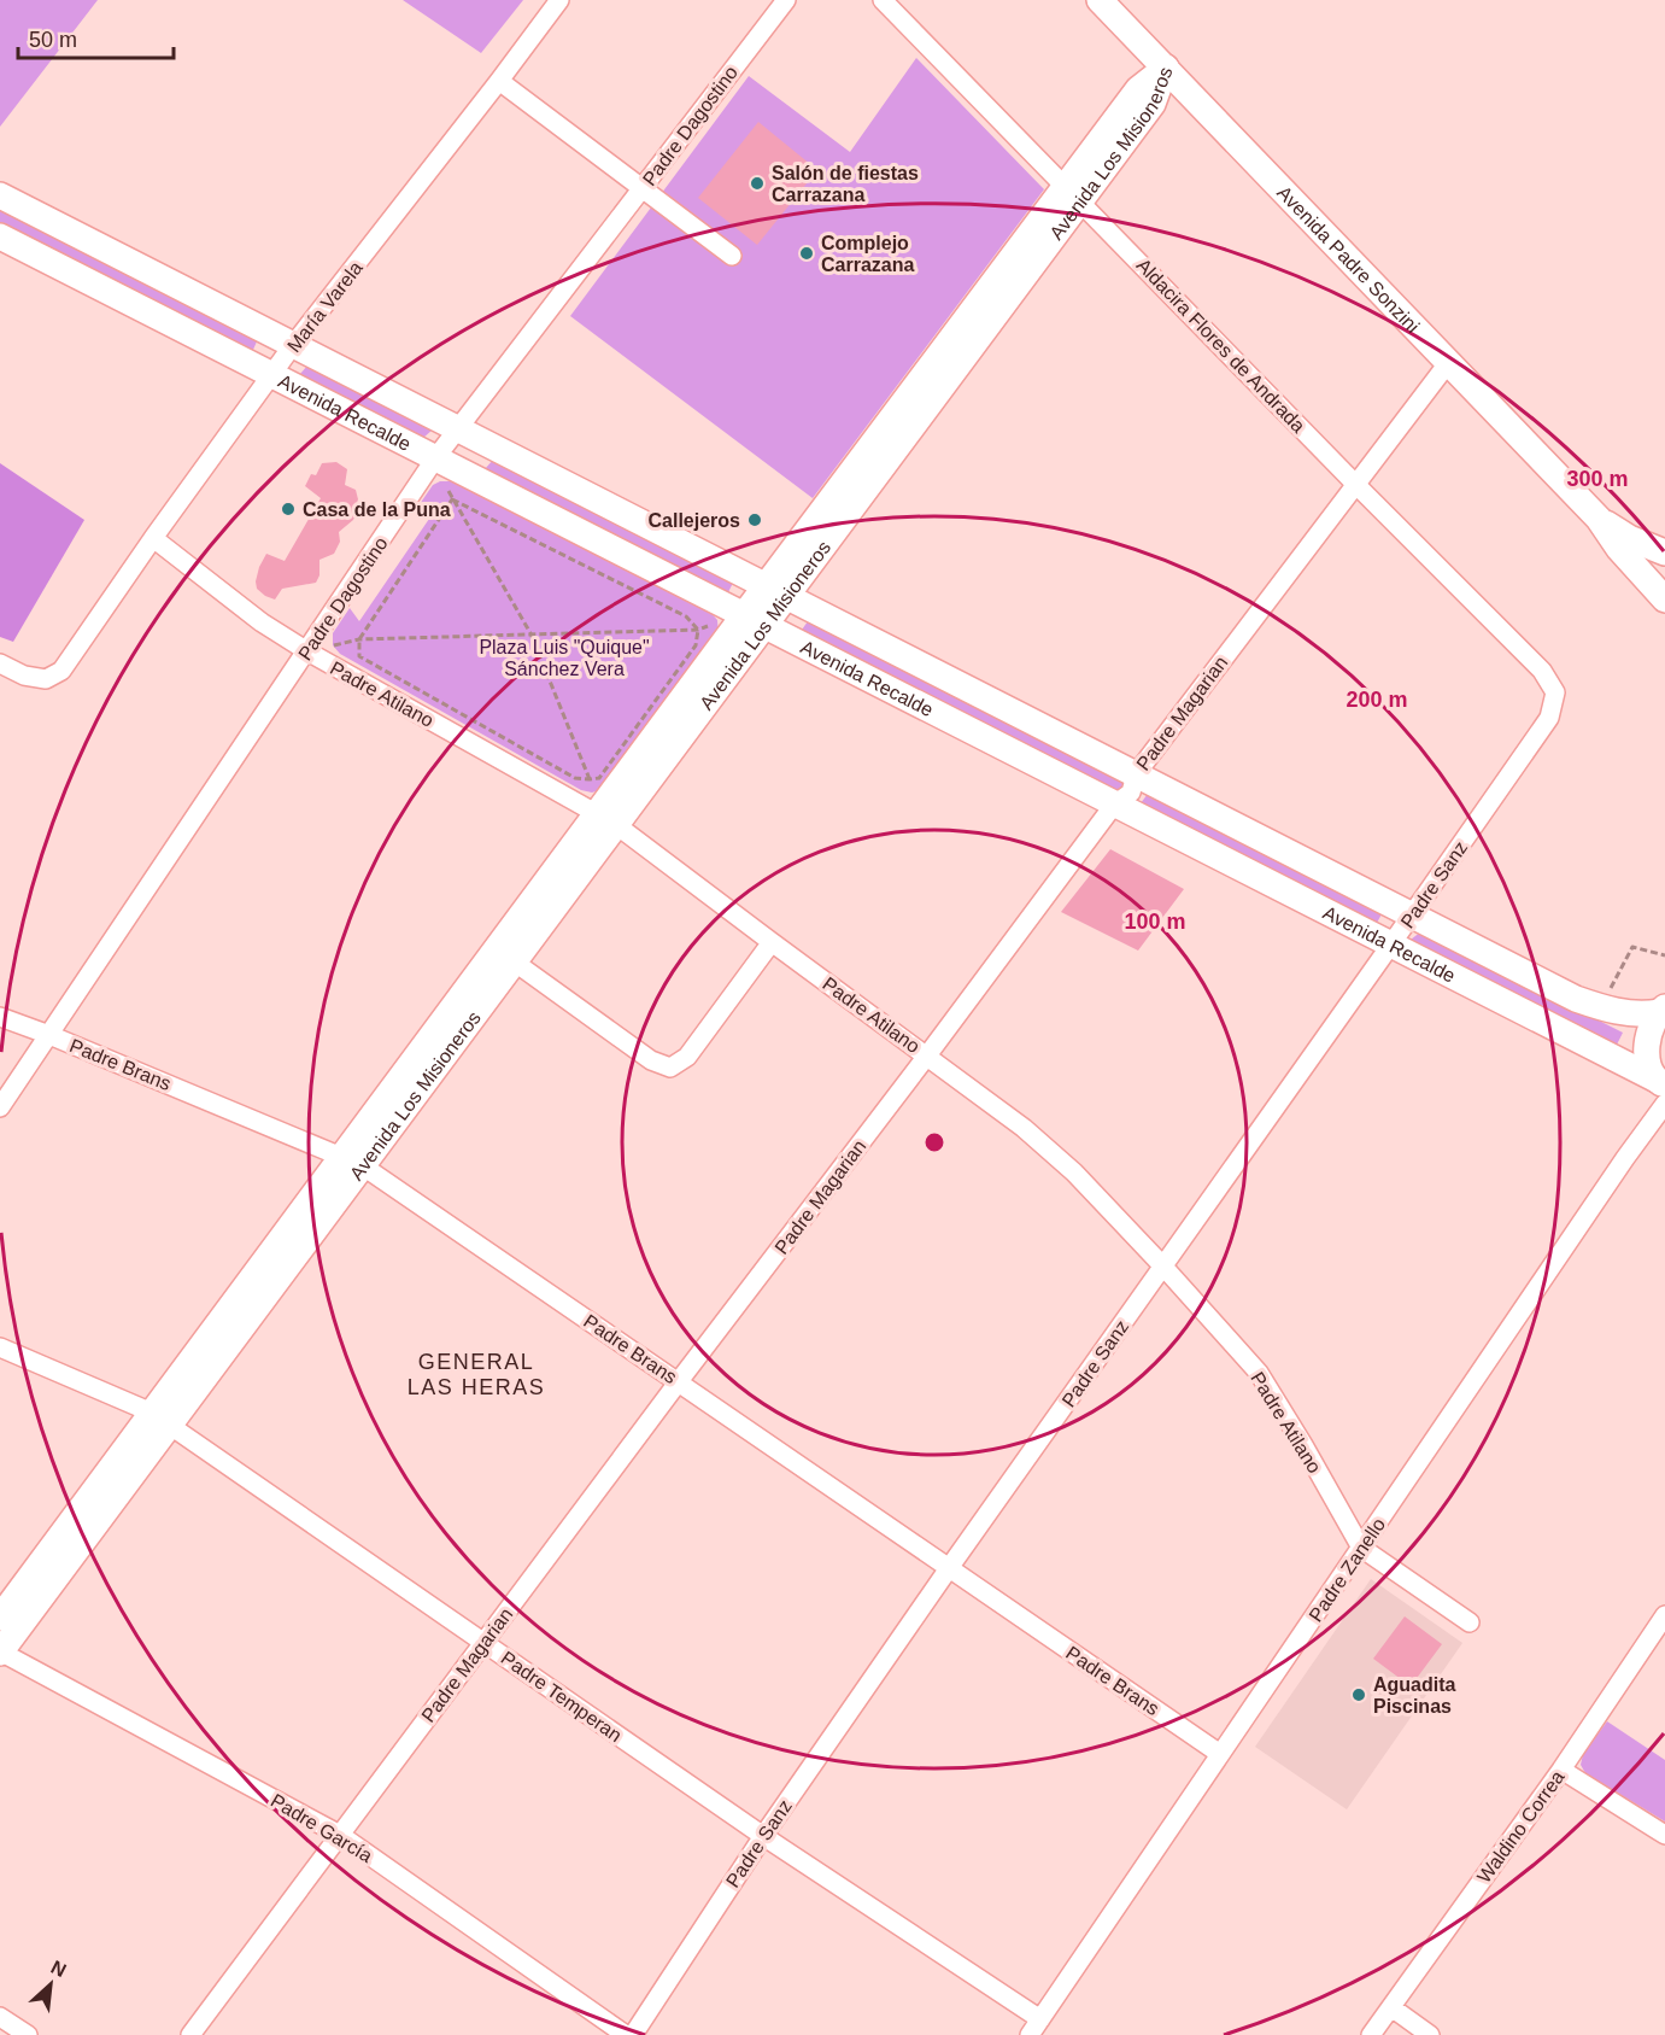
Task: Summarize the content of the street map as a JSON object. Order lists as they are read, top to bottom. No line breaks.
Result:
{"streets":{"main road":["Avenida Los Misioneros","Avenida Padre Sonzini","Avenida Recalde"],"street":["Padre Dagostino","María Varela","Aldacira Flores de Andrada","Padre Atilano","Padre Magarian","Padre Sanz","Padre Brans","Padre Zanello","Padre Temperan","Waldino Correa","Padre García"]},"crossings":[["Padre Dagostino","Avenida Recalde"],["Padre Dagostino","Padre Atilano"],["Padre Dagostino","Padre Brans"],["Avenida Los Misioneros","Avenida Padre Sonzini"],["Avenida Los Misioneros","Aldacira Flores de Andrada"],["Avenida Los Misioneros","Avenida Recalde"],["Avenida Los Misioneros","Padre Atilano"],["Avenida Los Misioneros","Padre Brans"],["Avenida Los Misioneros","Padre Temperan"],["Avenida Los Misioneros","Padre García"],["Avenida Padre Sonzini","Padre Magarian"],["María Varela","Avenida Recalde"],["María Varela","Padre Atilano"],["Aldacira Flores de Andrada","Padre Magarian"],["Aldacira Flores de Andrada","Padre Sanz"],["Avenida Recalde","Padre Magarian"],["Avenida Recalde","Padre Sanz"],["Avenida Recalde","Padre Zanello"],["Padre Atilano","Padre Magarian"],["Padre Atilano","Padre Sanz"],["Padre Atilano","Padre Zanello"],["Padre Magarian","Padre Brans"],["Padre Magarian","Padre Temperan"],["Padre Magarian","Padre García"],["Padre Sanz","Padre Brans"],["Padre Sanz","Padre Temperan"],["Padre Brans","Padre Zanello"],["Padre Zanello","Padre Temperan"]],"districts":["GENERAL LAS HERAS"],"parks":["Plaza Luis \"Quique\" Sánchez Vera"],"places":["Salón de fiestas Carrazana","Complejo Carrazana","Casa de la Puna","Callejeros","Aguadita Piscinas"],"scale_bar":"50 m","north":"top right","rings":["300 m","200 m","100 m"]}
